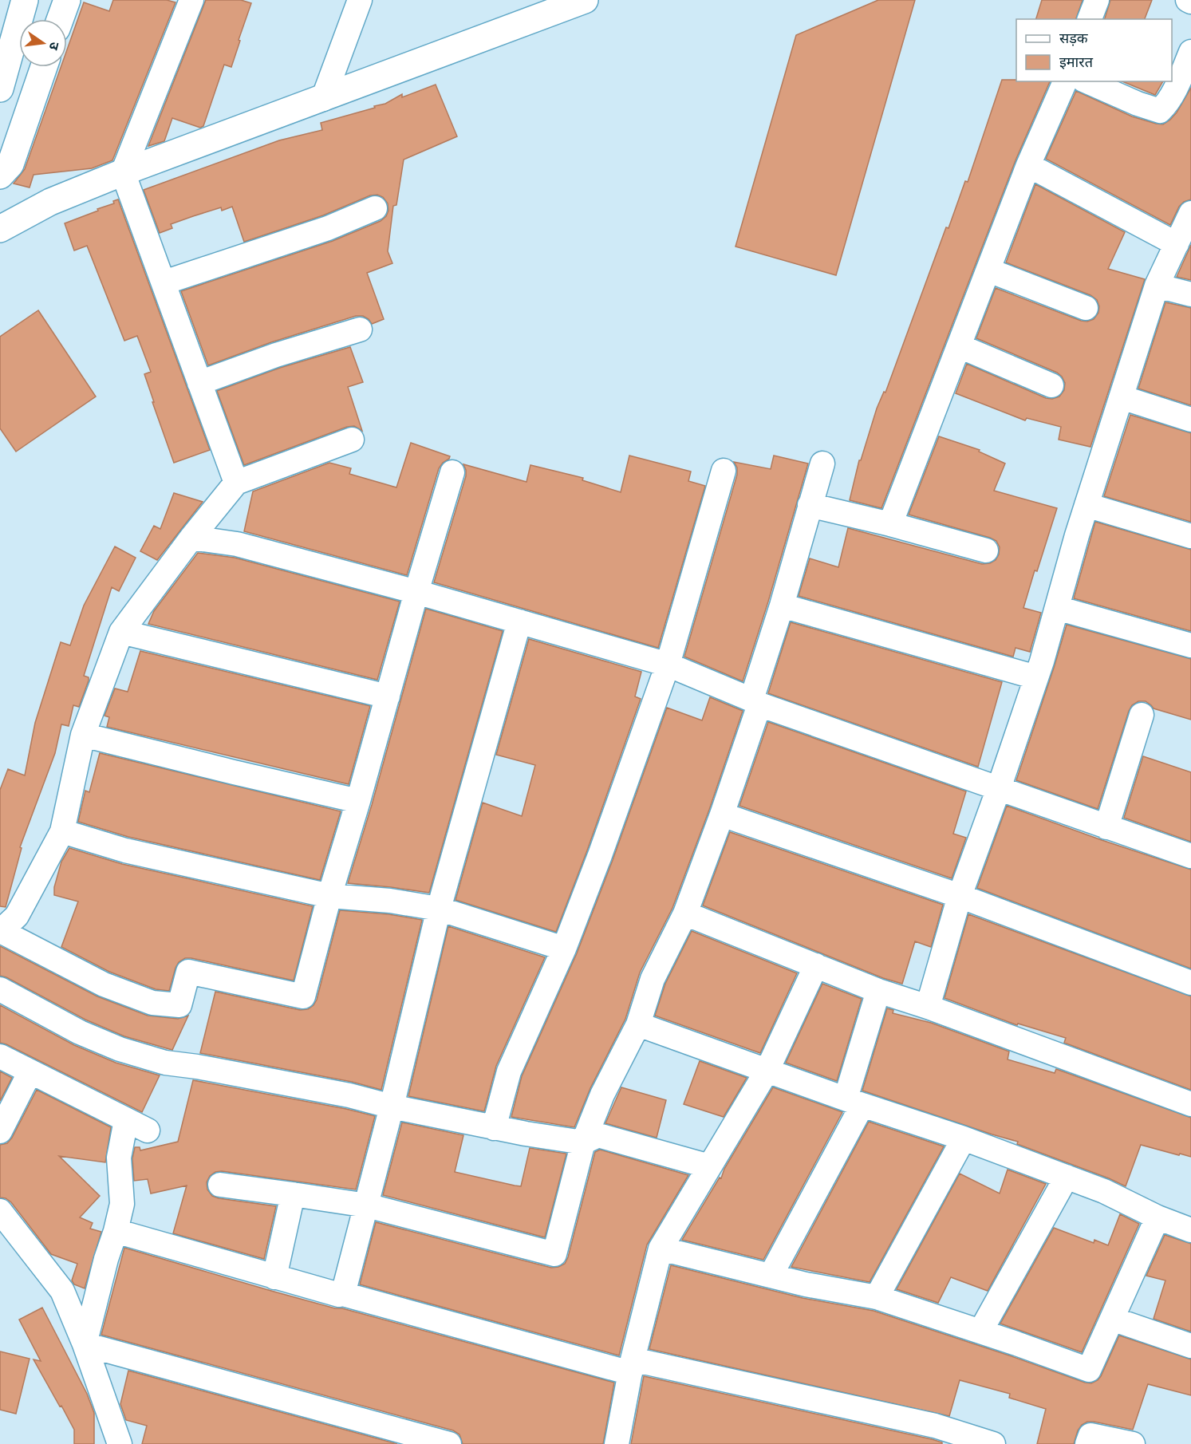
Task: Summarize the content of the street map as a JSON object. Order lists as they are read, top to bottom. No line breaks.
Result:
{"legend":["सड़क","इमारत"],"north":"right"}
